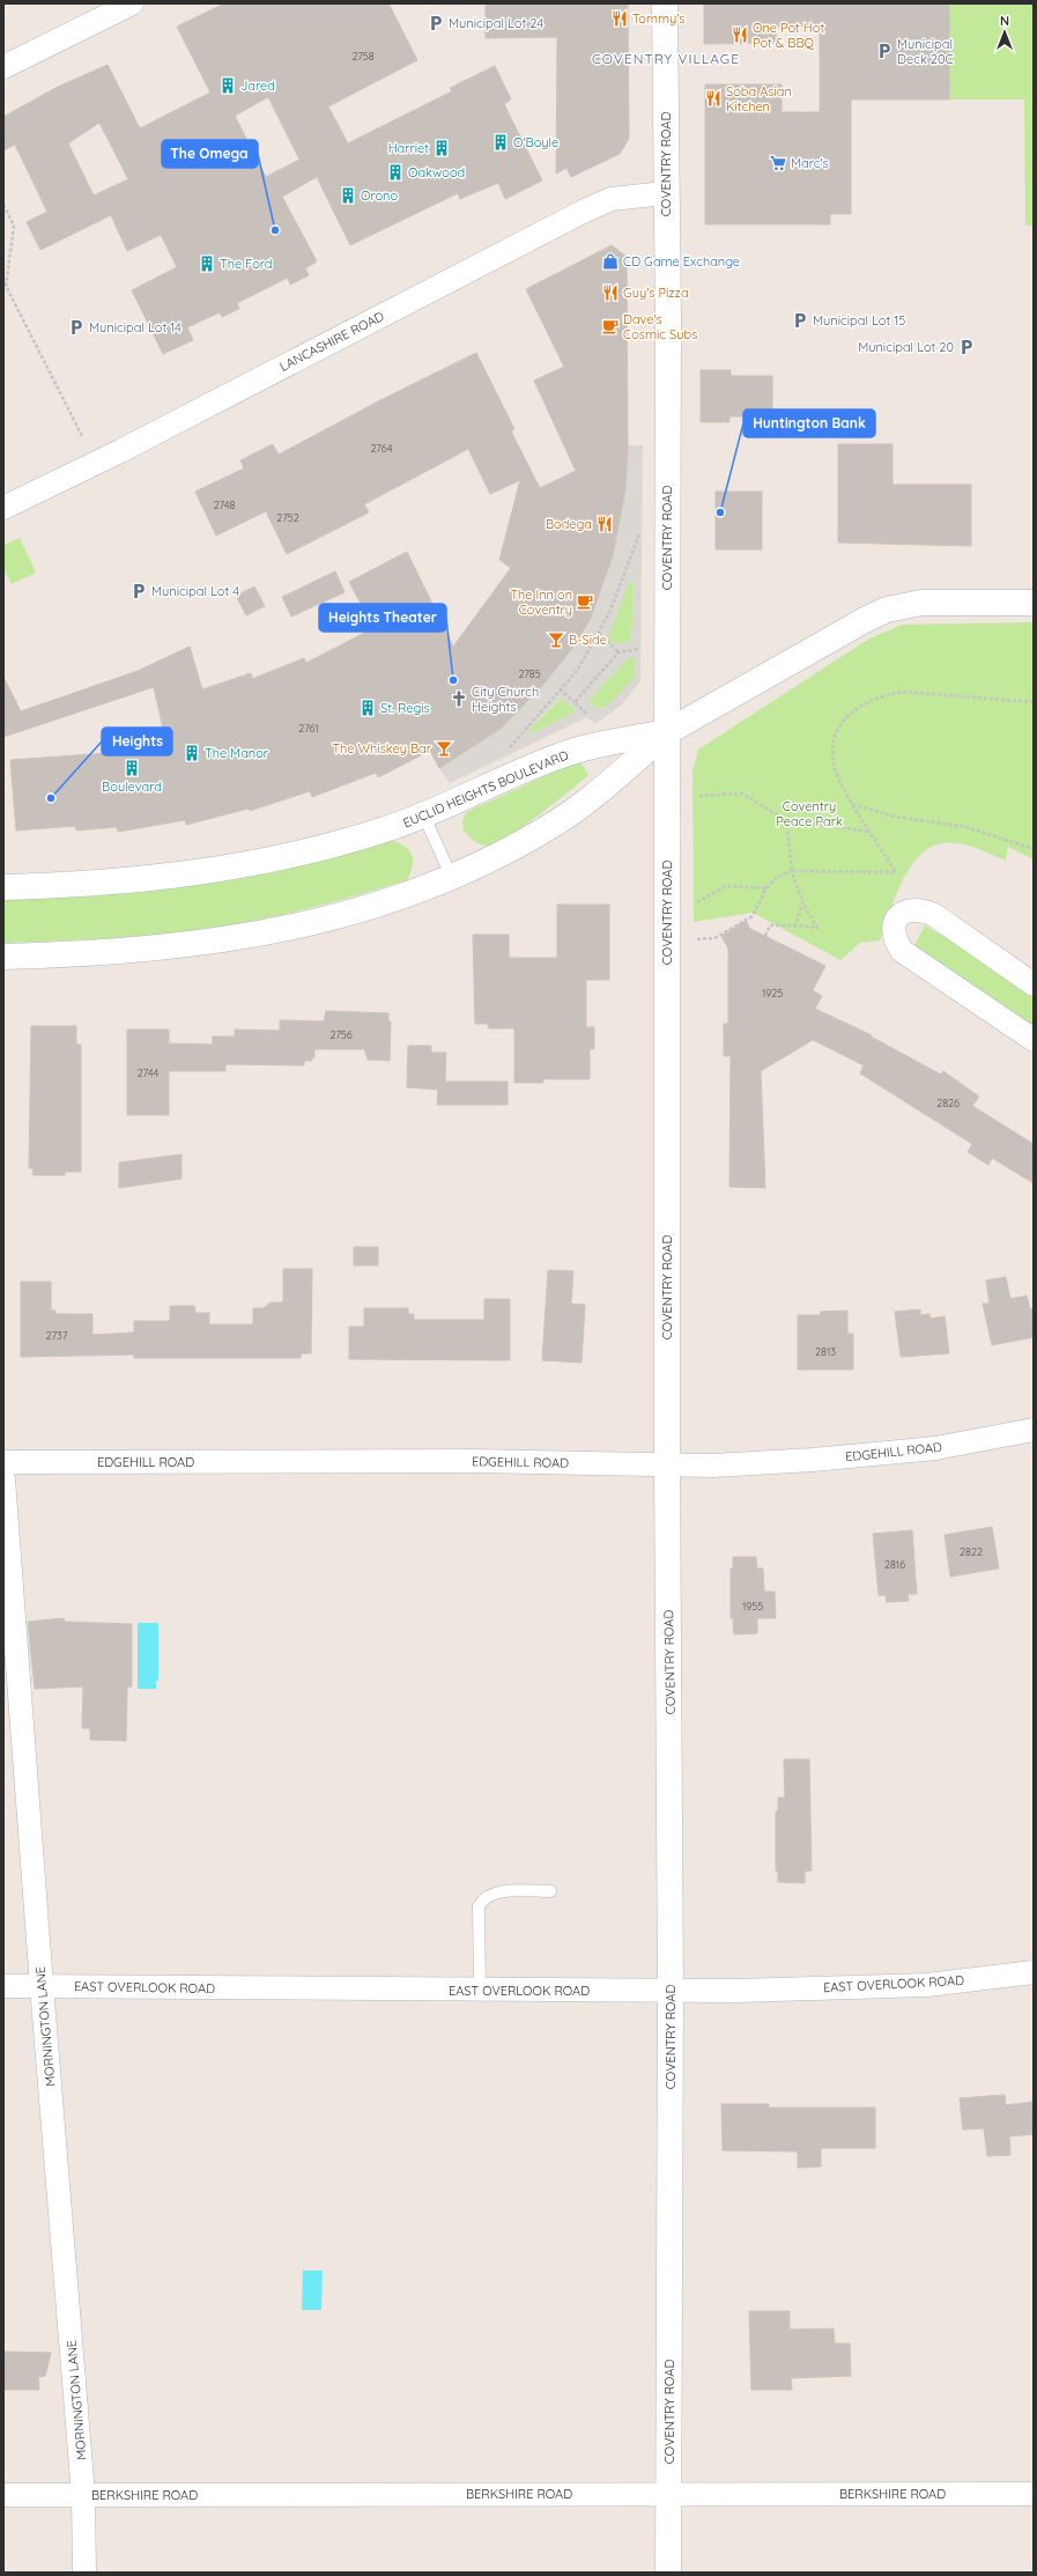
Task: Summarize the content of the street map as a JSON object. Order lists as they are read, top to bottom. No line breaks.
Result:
{"streets":{"street":["COVENTRY ROAD","LANCASHIRE ROAD","EUCLID HEIGHTS BOULEVARD","EDGEHILL ROAD","EAST OVERLOOK ROAD","MORNINGTON LANE","BERKSHIRE ROAD"]},"crossings":[["COVENTRY ROAD","LANCASHIRE ROAD"],["COVENTRY ROAD","EUCLID HEIGHTS BOULEVARD"],["COVENTRY ROAD","EDGEHILL ROAD"],["COVENTRY ROAD","EAST OVERLOOK ROAD"],["COVENTRY ROAD","BERKSHIRE ROAD"],["EAST OVERLOOK ROAD","MORNINGTON LANE"],["MORNINGTON LANE","BERKSHIRE ROAD"]],"districts":["COVENTRY VILLAGE"],"parks":["Coventry Peace Park"],"places":{"restaurant":["Tommy's","One Pot Hot Pot & BBQ","Soba Asian Kitchen","Guy's Pizza","Bodega"],"parking":["Municipal Lot 24","Municipal Deck 20C","Municipal Lot 15","Municipal Lot 14","Municipal Lot 20","Municipal Lot 4"],"building":["Jared","O'Boyle","Harriet","Oakwood","Orono","The Ford","St. Regis","The Manor","Boulevard"],"supermarket":["Marc's"],"other":["The Omega","Huntington Bank","Heights Theater","Heights"],"shop":["CD Game Exchange"],"cafe":["Dave's Cosmic Subs","The Inn on Coventry"],"bar":["B-Side","The Whiskey Bar"],"church":["City Church Heights"]},"house_numbers":["2758","2764","2748","2752","2785","2761","1925","2756","2744","2826","2737","2813","2822","2816","1955"],"north":"top"}
